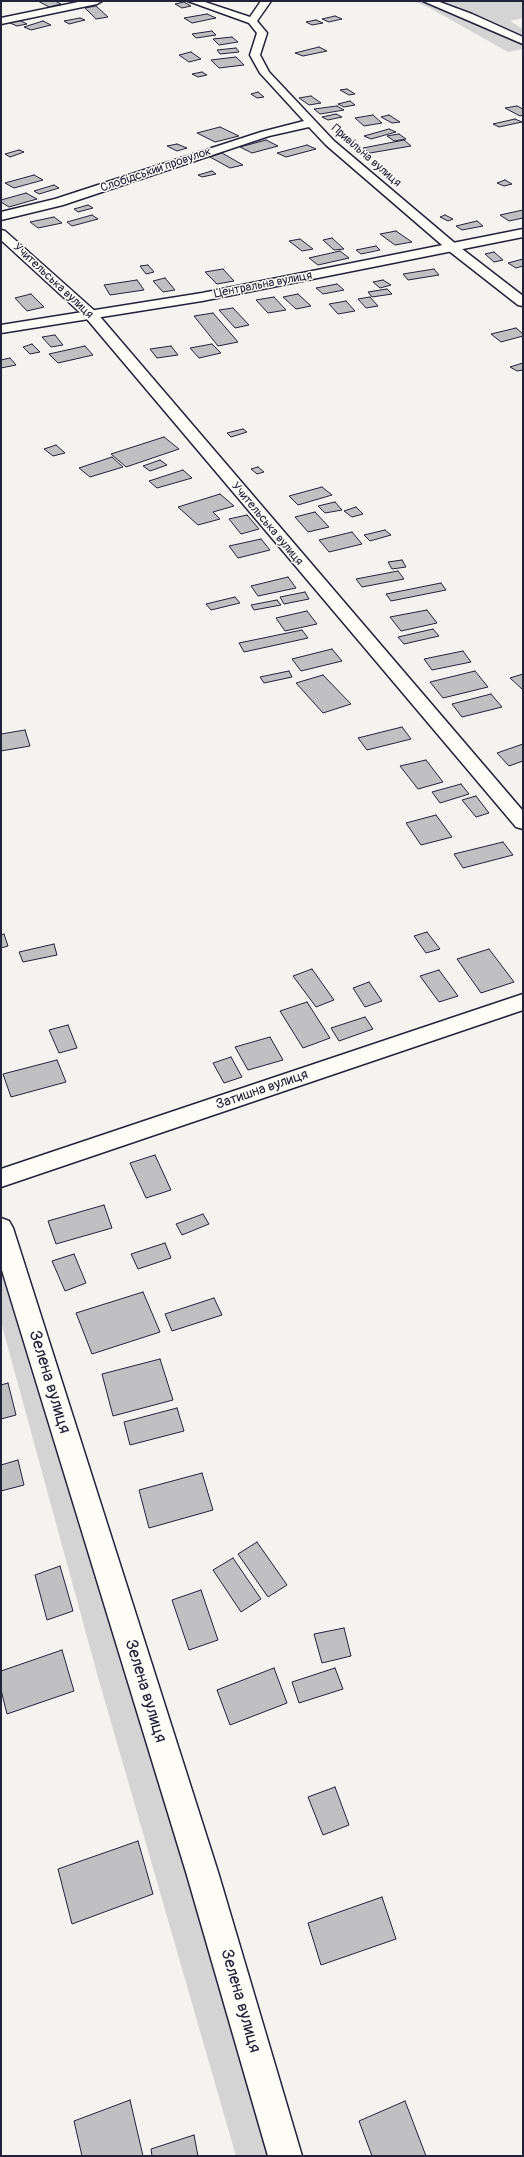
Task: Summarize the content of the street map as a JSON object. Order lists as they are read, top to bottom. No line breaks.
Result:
{"streets":{"street":["Привільна вулиця","Слобідський провулок","Учительська вулиця","Центральна вулиця","Затишна вулиця","Зелена вулиця"]},"crossings":[["Привільна вулиця","Слобідський провулок"],["Привільна вулиця","Центральна вулиця"],["Учительська вулиця","Центральна вулиця"]]}
